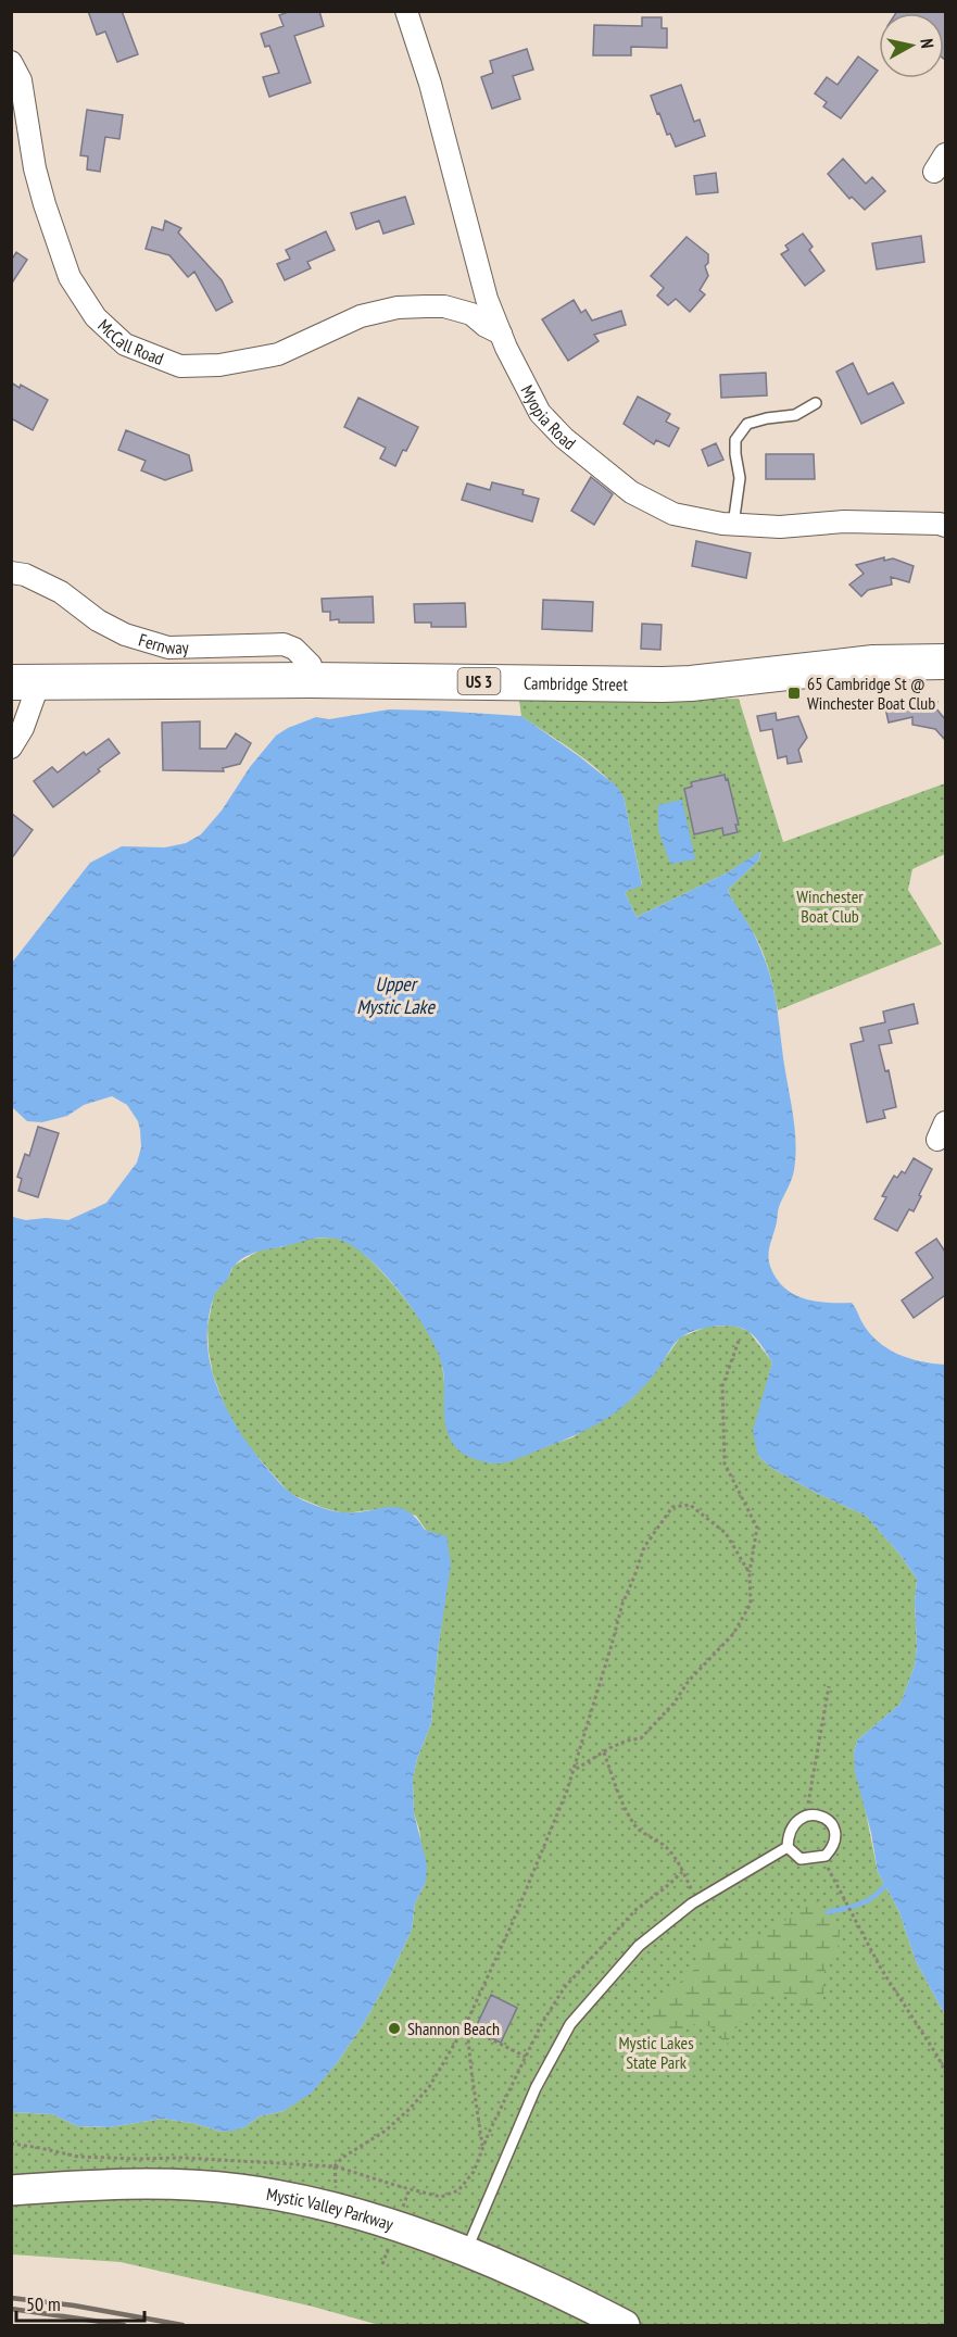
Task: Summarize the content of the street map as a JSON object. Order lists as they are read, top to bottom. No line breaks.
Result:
{"streets":{"highway":["US 3","Cambridge Street"],"main road":["Mystic Valley Parkway"],"street":["McCall Road","Myopia Road","Fernway"]},"crossings":[["McCall Road","Myopia Road"],["Fernway","Cambridge Street"]],"water":["Upper Mystic Lake"],"parks":["Winchester Boat Club","Mystic Lakes State Park"],"places":{"transit":["65 Cambridge St @ Winchester Boat Club"],"other":["Shannon Beach"]},"scale_bar":"50 m","north":"right"}
